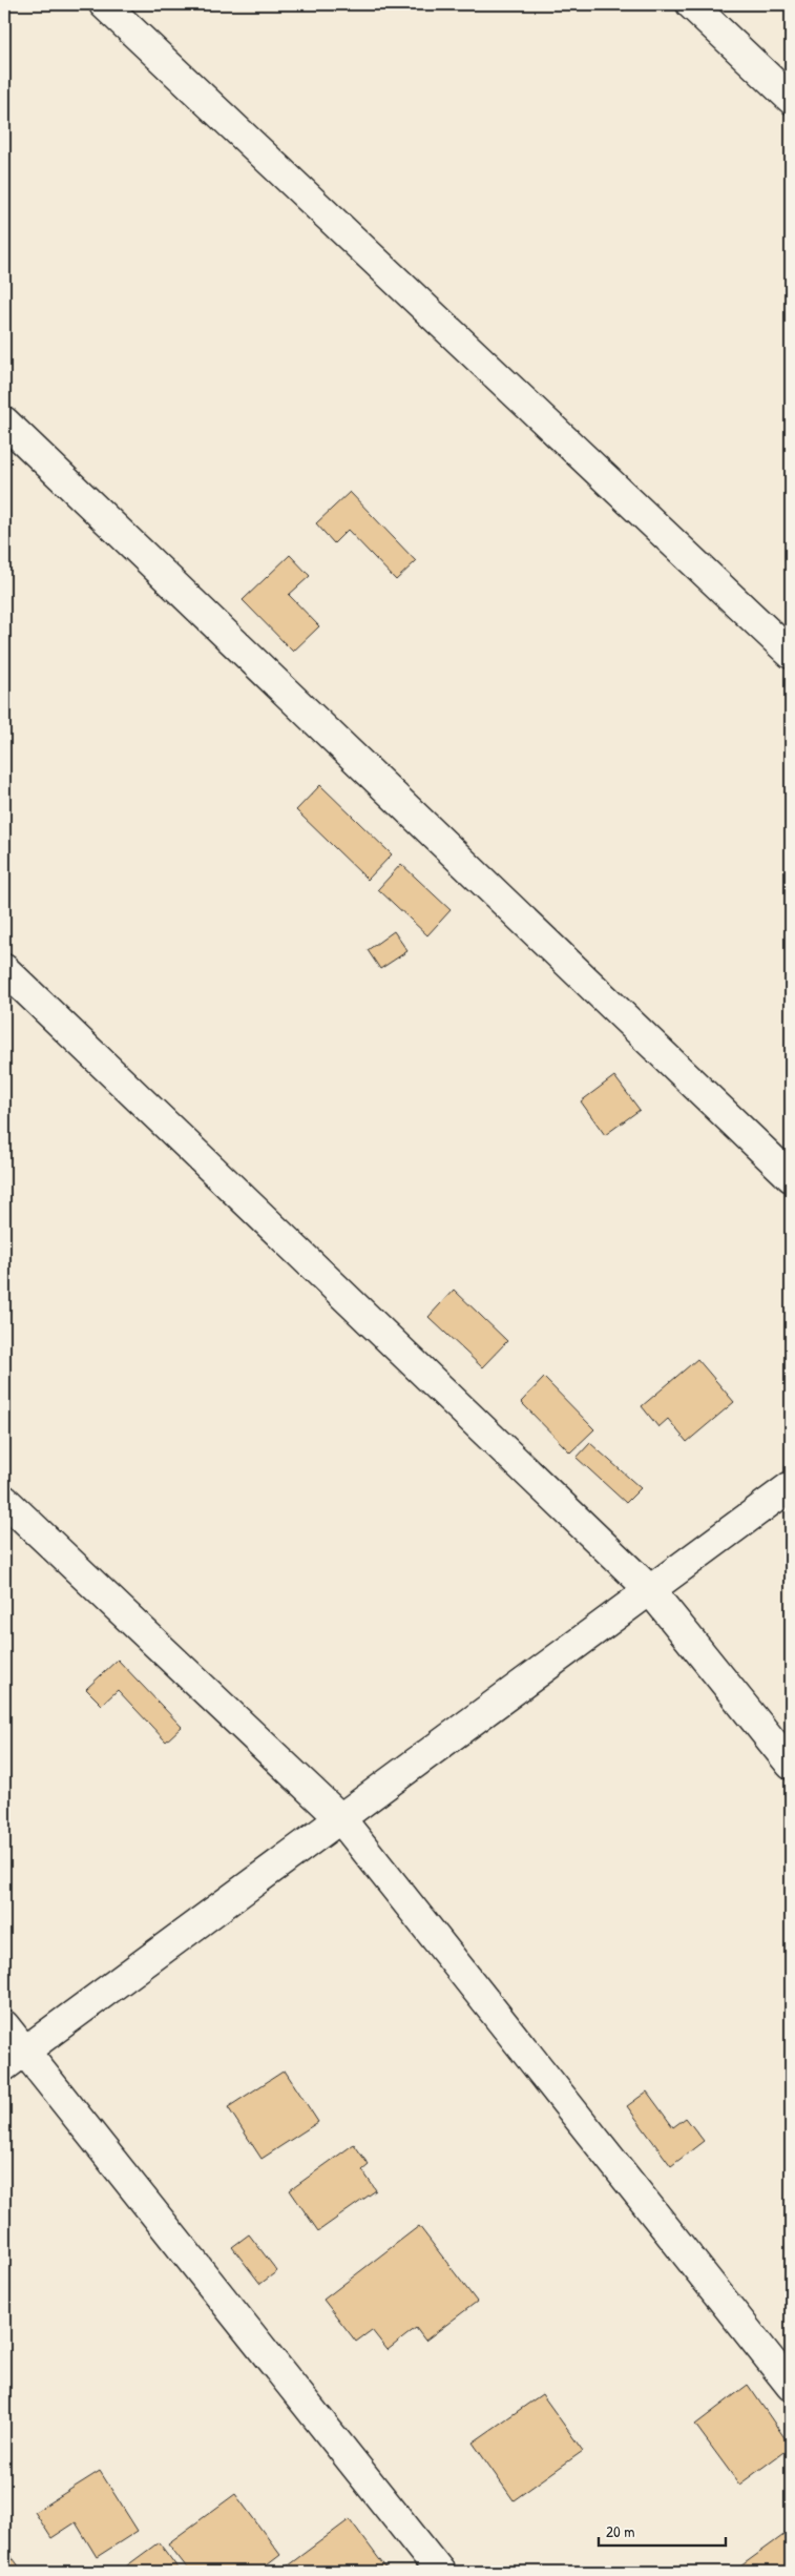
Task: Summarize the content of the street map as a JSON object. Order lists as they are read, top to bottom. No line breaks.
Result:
{"scale_bar":"20 m"}
